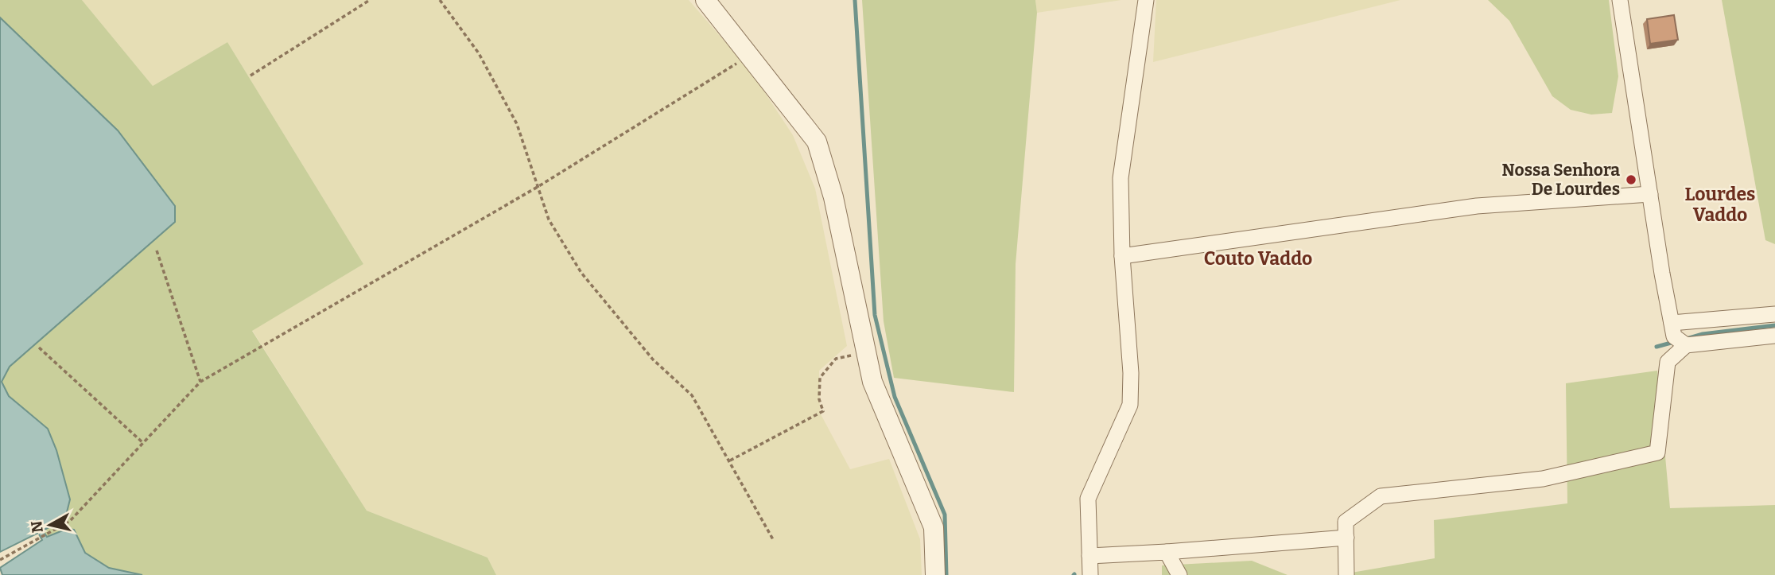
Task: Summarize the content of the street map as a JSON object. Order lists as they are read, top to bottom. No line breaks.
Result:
{"districts":["Lourdes Vaddo","Couto Vaddo"],"places":["Nossa Senhora De Lourdes"],"north":"left"}
